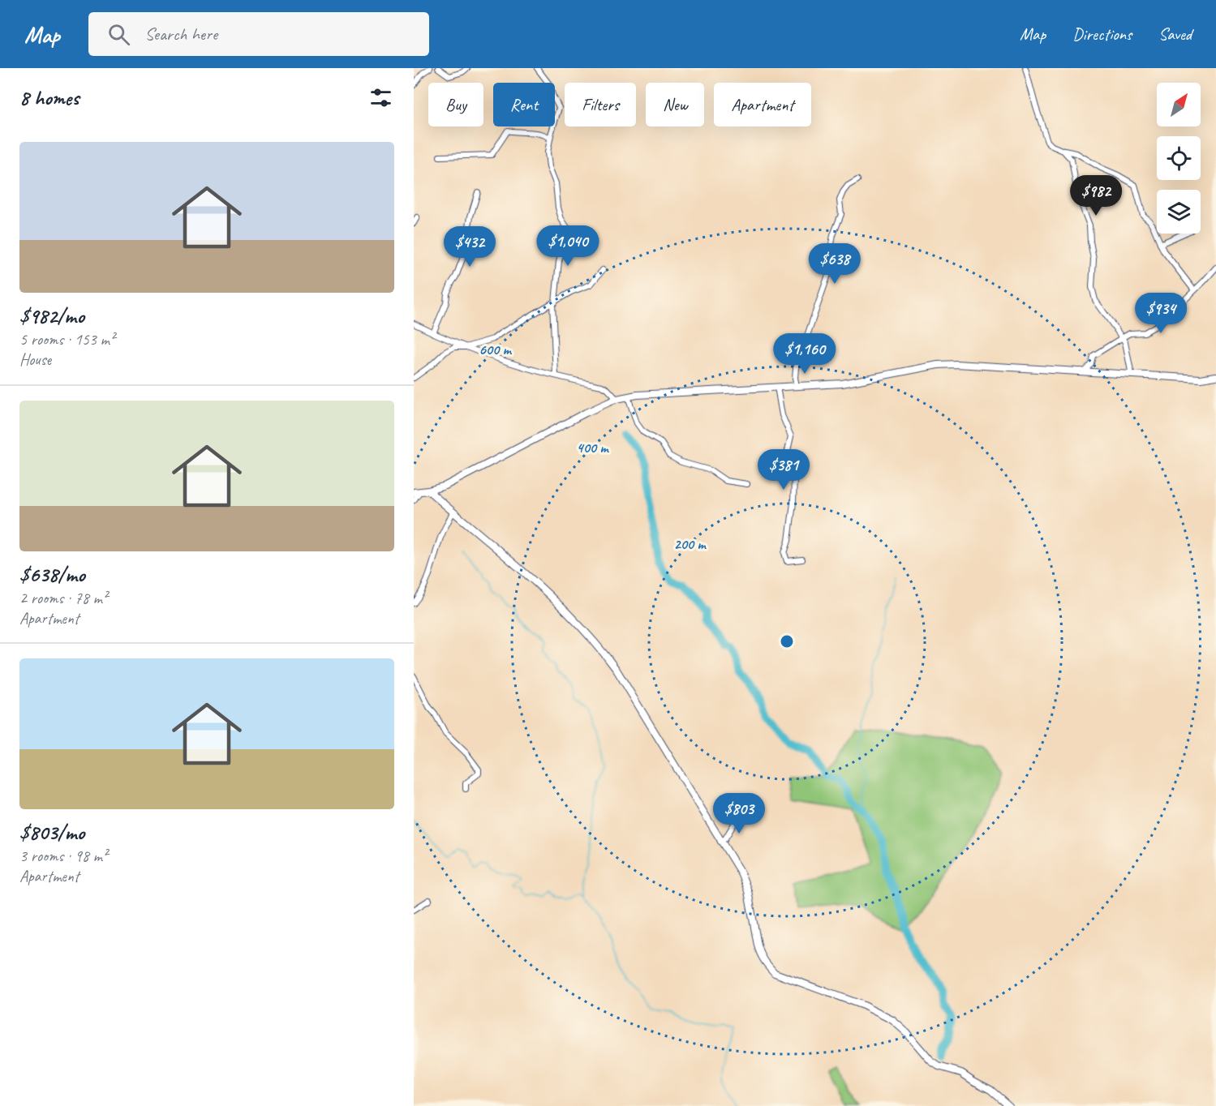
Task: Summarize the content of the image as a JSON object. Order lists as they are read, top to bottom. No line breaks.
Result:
{"north":"top right","page":{"header":"Map","search":"Search here","nav":["Map","Directions","Saved"],"heading":"8 homes","chip":["Buy","Rent","Filters","New","Apartment"],"list":[{"name":"$982/mo","note":"5 rooms · 153 m² · House"},{"name":"$638/mo","note":"2 rooms · 78 m² · Apartment"},{"name":"$803/mo","note":"3 rooms · 98 m² · Apartment"}],"price":["$982","$1,040","$432","$638","$934","$1,160","$381","$803"]},"rings":["600 m","400 m","200 m"]}
